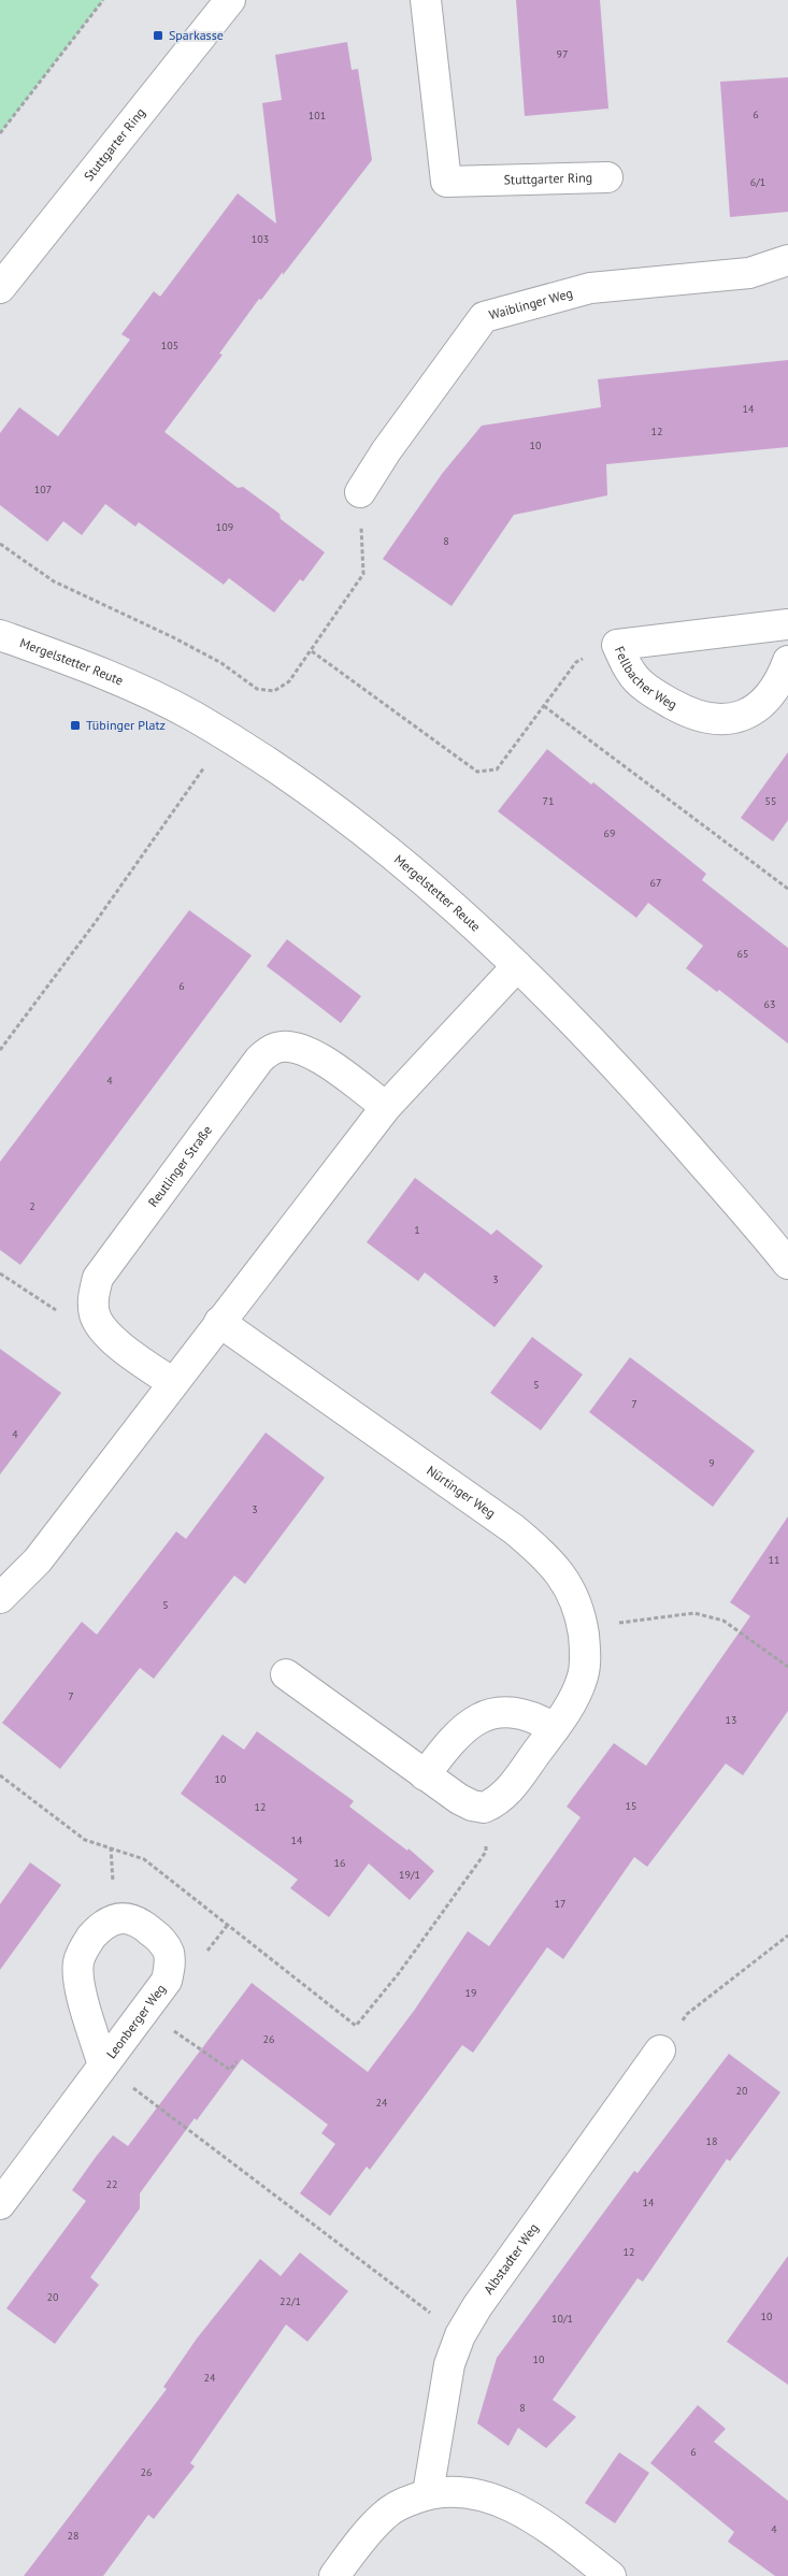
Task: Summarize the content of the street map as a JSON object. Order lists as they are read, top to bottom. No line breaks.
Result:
{"streets":{"street":["Stuttgarter Ring","Waiblinger Weg","Mergelstetter Reute","Fellbacher Weg","Reutlinger Straße","Nürtinger Weg","Leonberger Weg","Albstadter Weg"]},"places":{"transit":["Sparkasse","Tübinger Platz"]},"house_numbers":["97","6","101","6/1","103","105","14","12","10","107","109","8","71","55","69","67","65","6","63","4","2","1","3","5","7","4","9","3","11","5","7","13","10","15","12","14","16","19/1","17","19","26","20","24","18","22","14","12","20","22/1","10","10/1","10","24","8","6","26","4","28"]}
